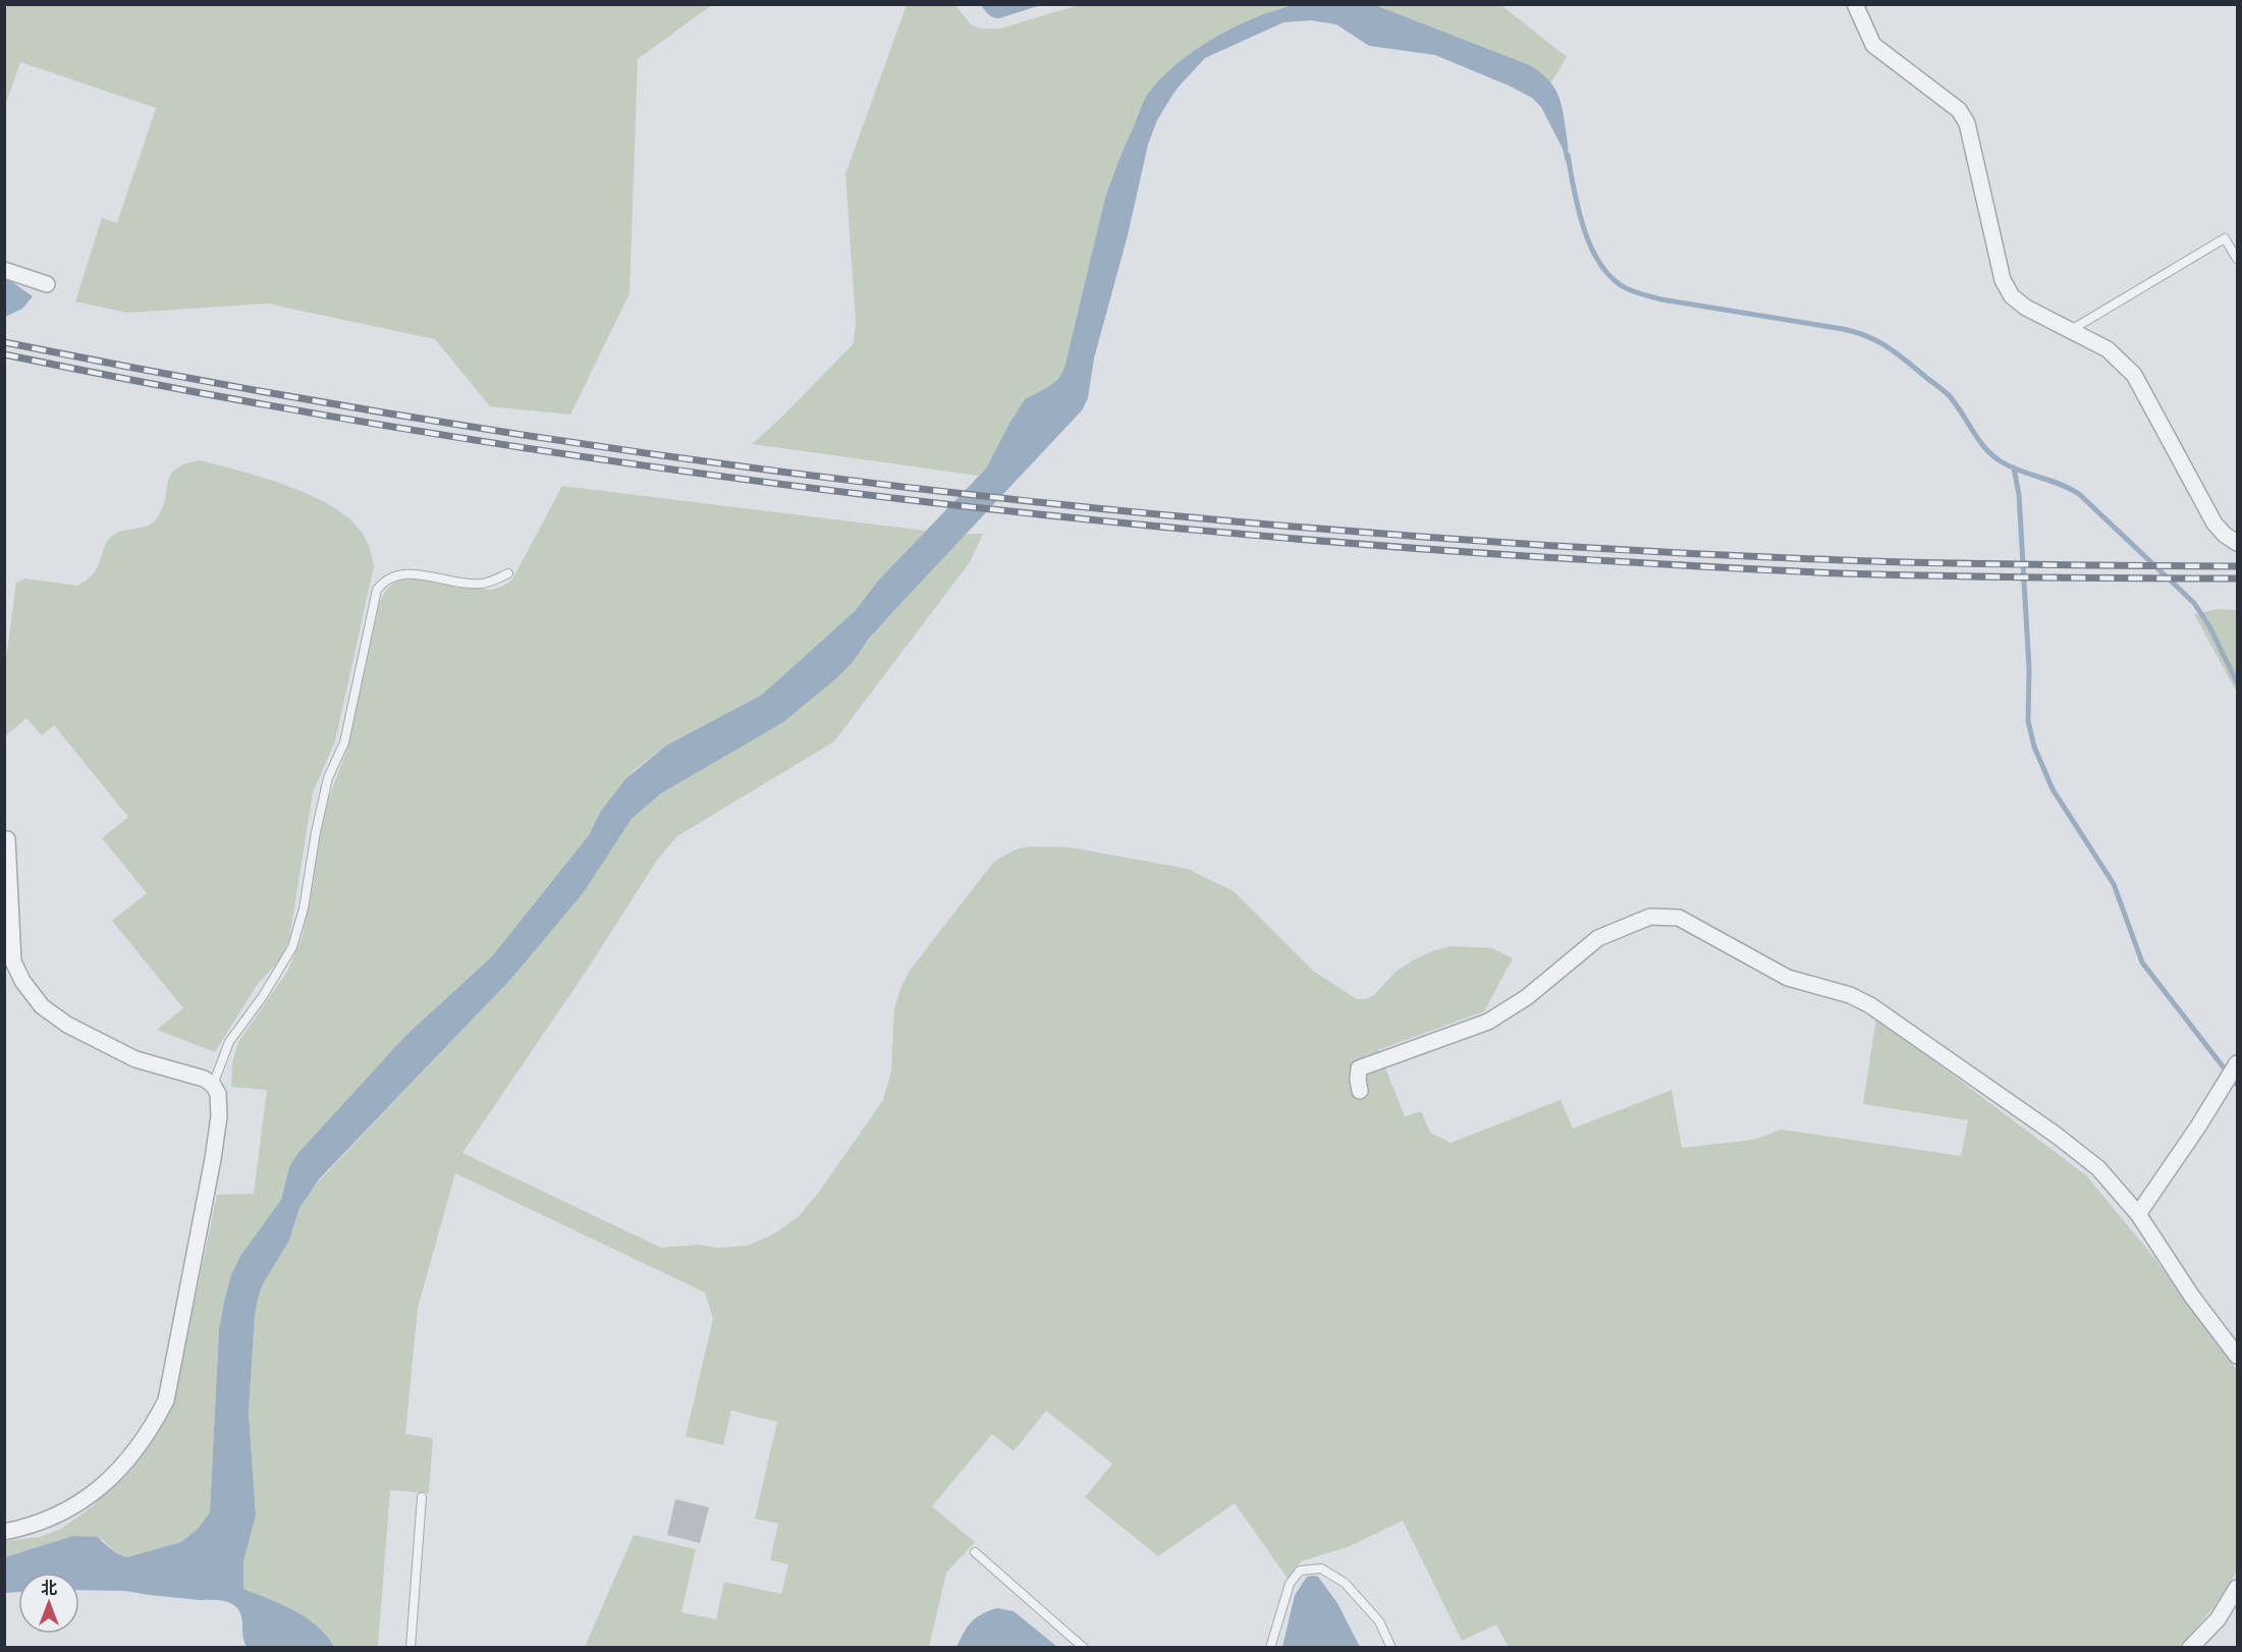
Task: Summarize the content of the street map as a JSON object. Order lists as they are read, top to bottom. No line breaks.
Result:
{"north":"top"}
